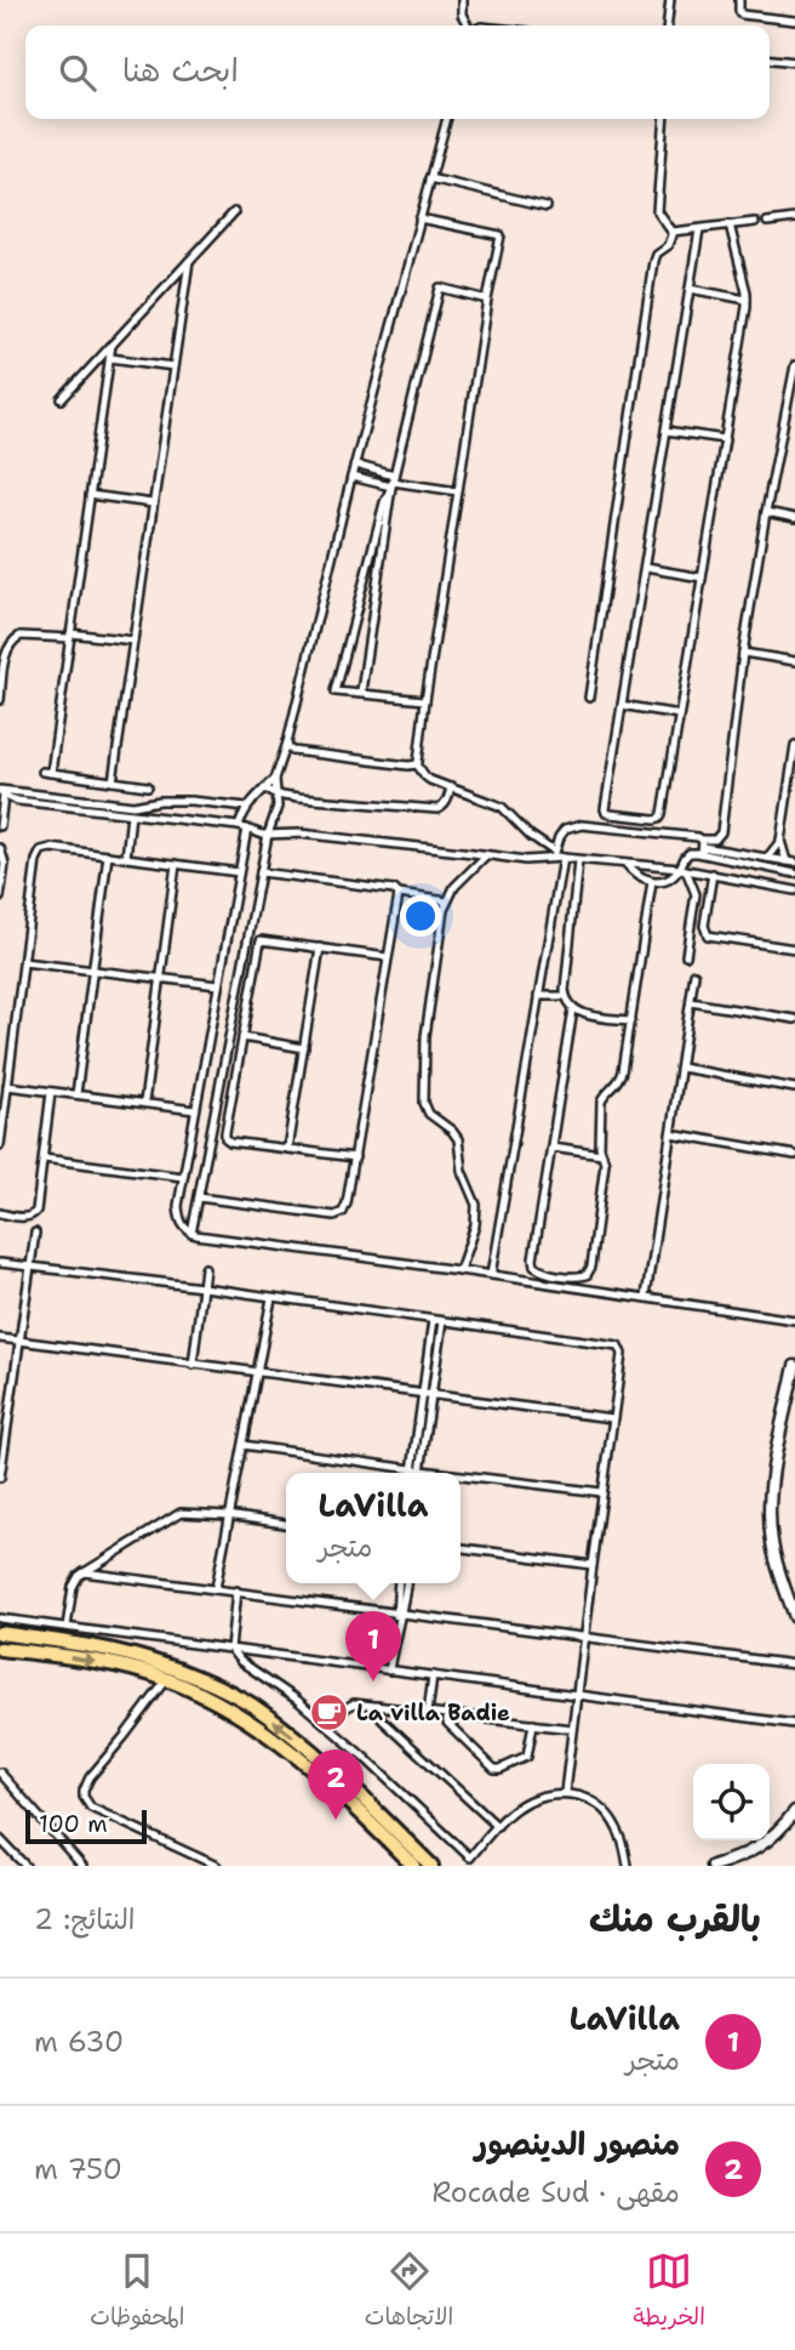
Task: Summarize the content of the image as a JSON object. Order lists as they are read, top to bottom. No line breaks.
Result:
{"places":{"cafe":["La villa Badie"]},"scale_bar":"100 m","page":{"search":"ابحث هنا","popup":["LaVilla","متجر"],"pins":["1","2"],"scale":"100 m","heading":["بالقرب منك","النتائج: 2"],"list":[{"mark":"1","name":"LaVilla","note":"متجر","value":"630 m"},{"mark":"2","name":"منصور الدينصور","note":"مقهى · Rocade Sud","value":"750 m"}],"nav":["الخريطة","الاتجاهات","المحفوظات"]}}
